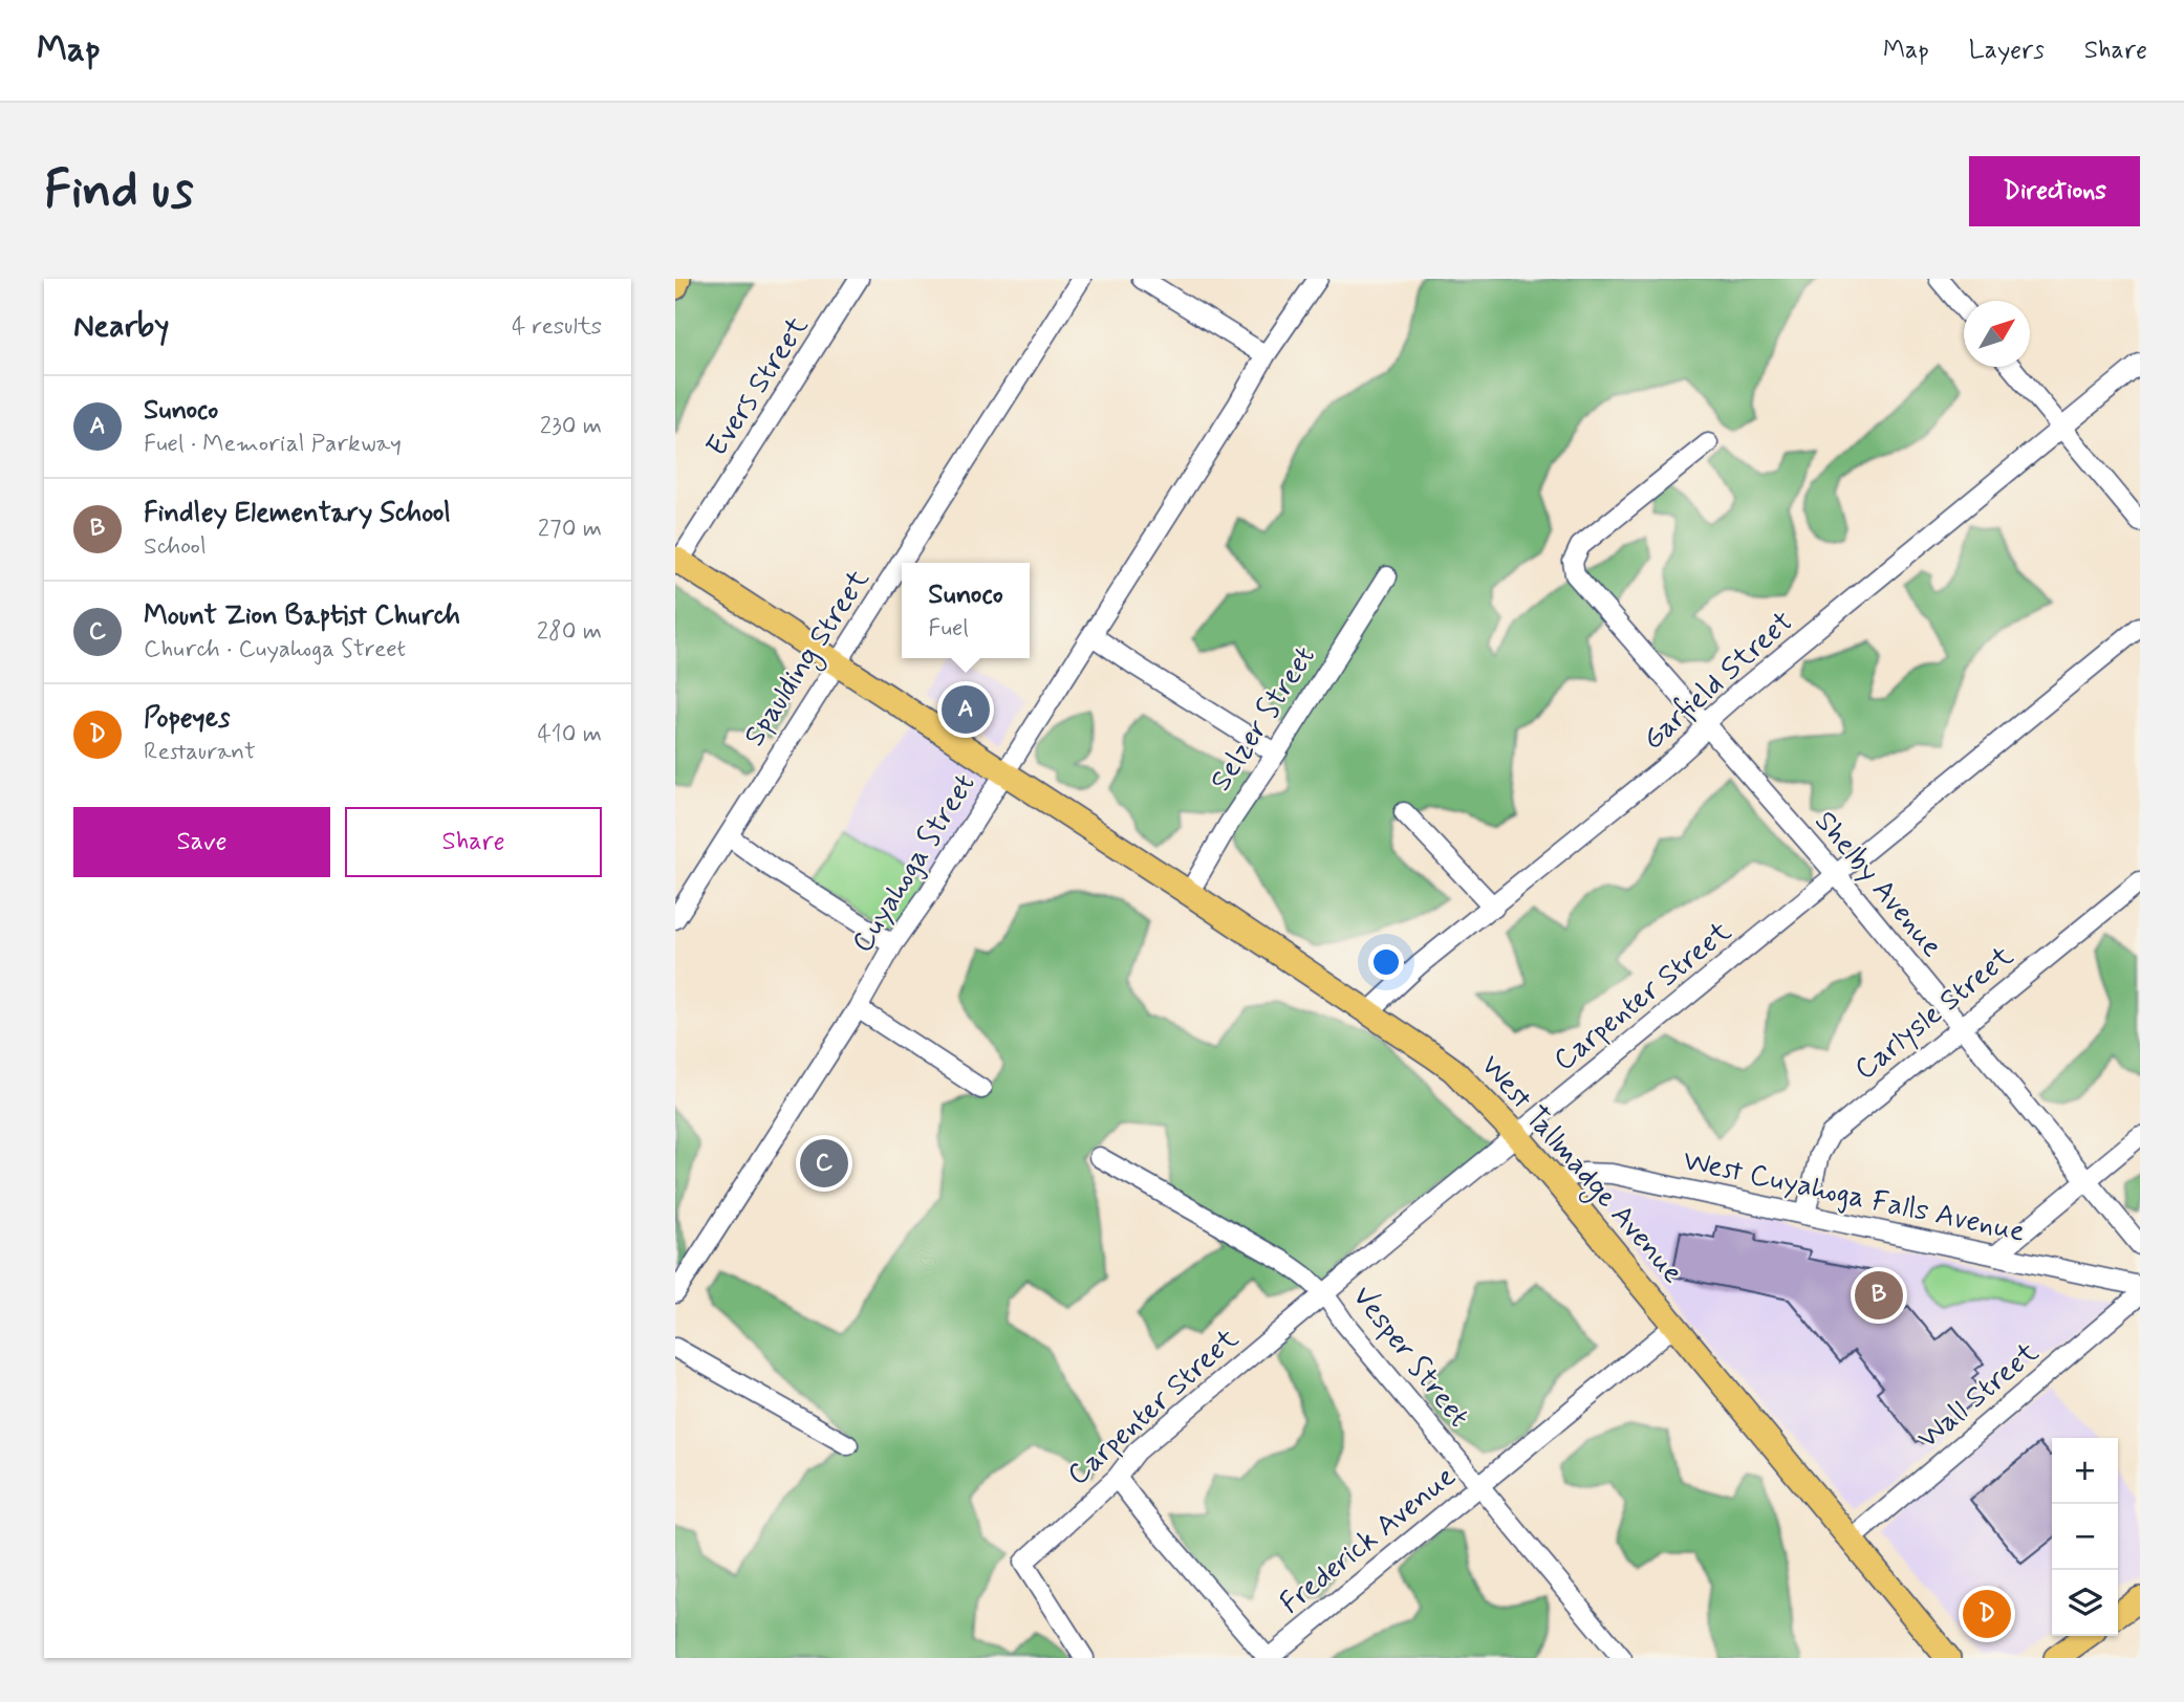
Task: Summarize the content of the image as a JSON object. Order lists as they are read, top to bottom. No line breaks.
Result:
{"streets":{"main road":["West Tallmadge Avenue"],"street":["Evers Street","Spaulding Street","Garfield Street","Selzer Street","Cuyahoga Street","Shelby Avenue","Carpenter Street","Carlysle Street","West Cuyahoga Falls Avenue","Vesper Street","Wall Street","Frederick Avenue"]},"crossings":[["Evers Street","West Tallmadge Avenue"],["Spaulding Street","West Tallmadge Avenue"],["Garfield Street","Shelby Avenue"],["Garfield Street","West Tallmadge Avenue"],["Selzer Street","West Tallmadge Avenue"],["Cuyahoga Street","West Tallmadge Avenue"],["Shelby Avenue","Carpenter Street"],["Shelby Avenue","Carlysle Street"],["Carpenter Street","West Tallmadge Avenue"],["Carpenter Street","Vesper Street"],["Carlysle Street","West Cuyahoga Falls Avenue"],["West Tallmadge Avenue","West Cuyahoga Falls Avenue"],["West Tallmadge Avenue","Wall Street"],["West Tallmadge Avenue","Frederick Avenue"],["Vesper Street","Frederick Avenue"]],"north":"top right","page":{"header":"Map","nav":["Map","Layers","Share"],"buttons":["Directions",["Save","Share"]],"title":"Find us","heading":["Nearby","4 results"],"list":[{"mark":"A","name":"Sunoco","note":"Fuel · Memorial Parkway","value":"230 m"},{"mark":"B","name":"Findley Elementary School","note":"School","value":"270 m"},{"mark":"C","name":"Mount Zion Baptist Church","note":"Church · Cuyahoga Street","value":"280 m"},{"mark":"D","name":"Popeyes","note":"Restaurant","value":"410 m"}],"popup":["Sunoco","Fuel"],"pins":["A","C","B","D"],"map_buttons":["+","−"]}}
